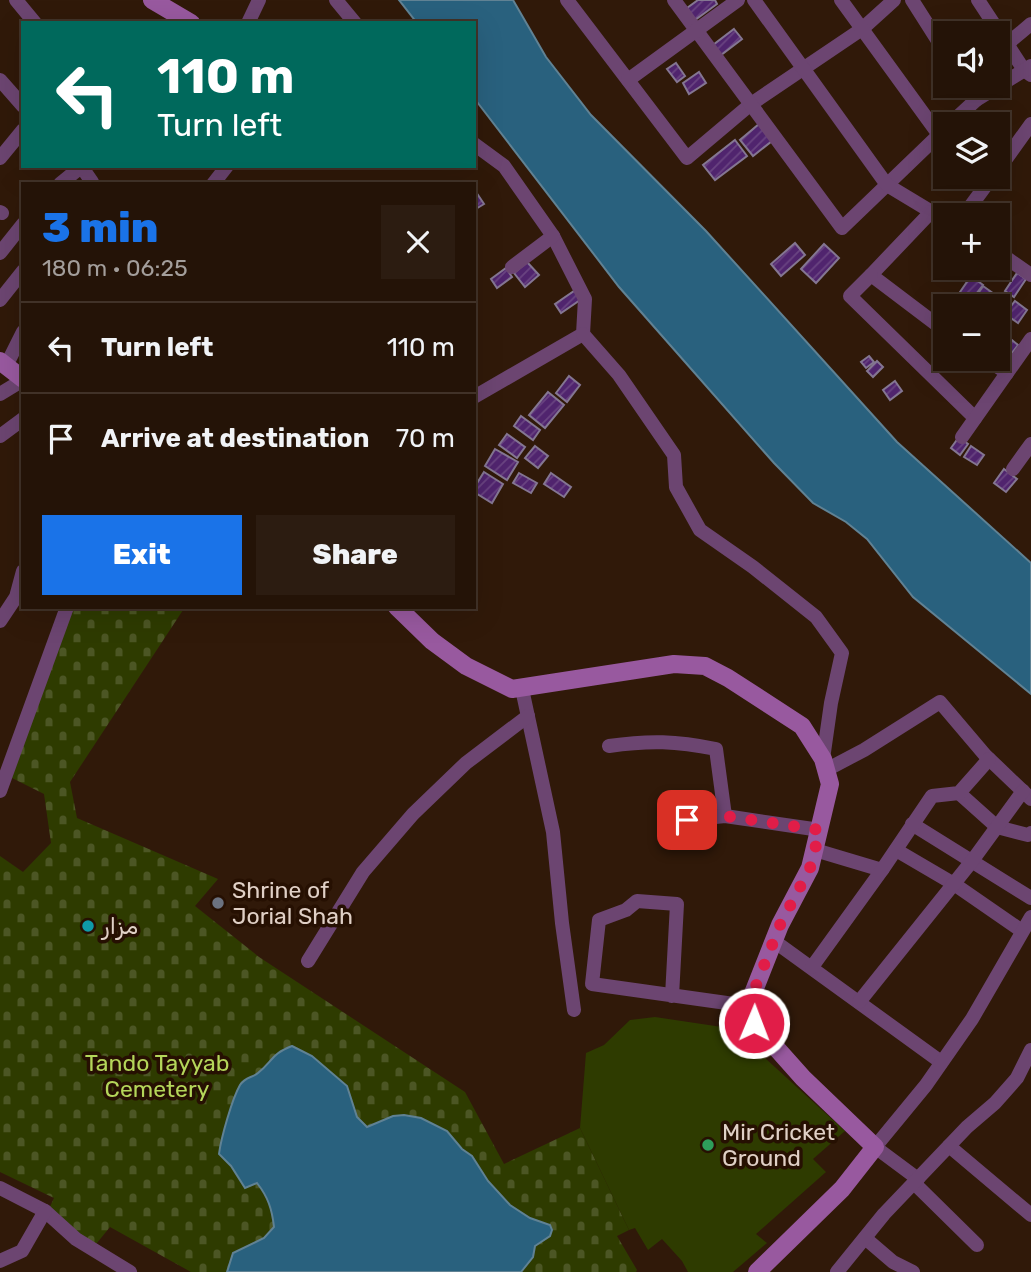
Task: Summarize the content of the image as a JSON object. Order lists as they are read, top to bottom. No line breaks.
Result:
{"parks":["Tando Tayyab Cemetery"],"places":["Shrine of Jorial Shah","مزار","Mir Cricket Ground"],"page":{"map_buttons":["+","−"],"turn":["110 m","Turn left"],"heading":["3 min","180 m · 06:25"],"list":[{"name":"Turn left","value":"110 m"},{"name":"Arrive at destination","value":"70 m"}],"buttons":["Exit","Share"]}}
